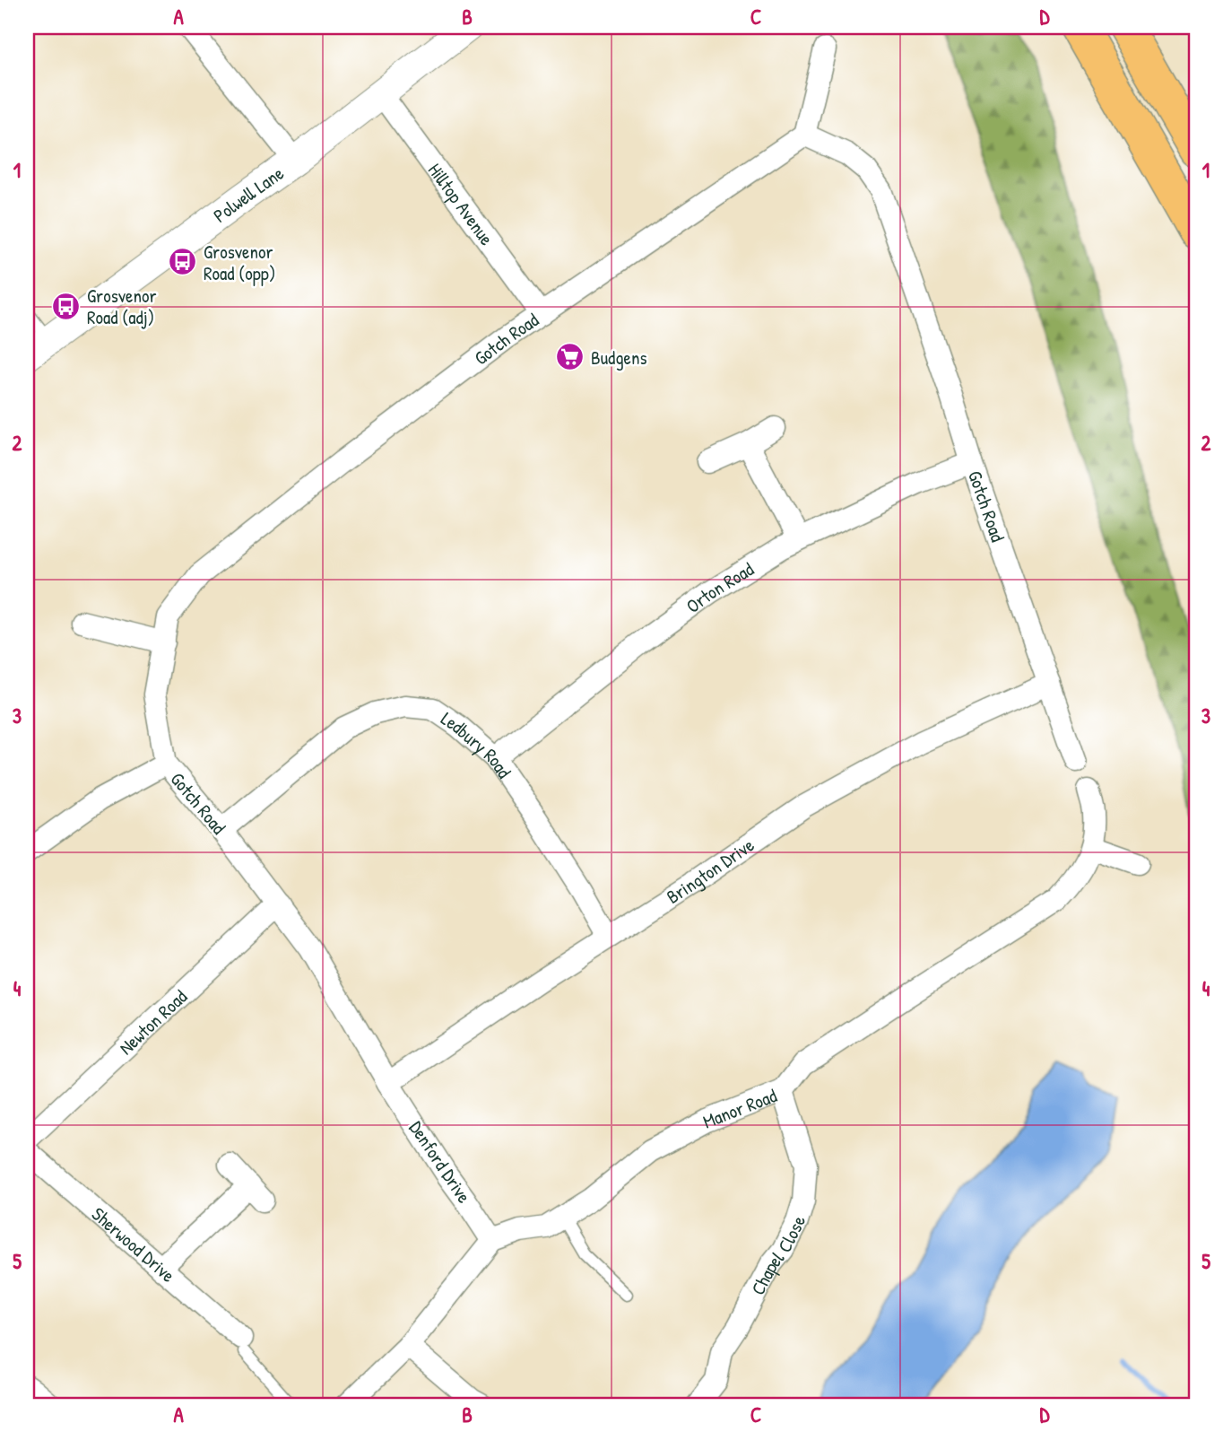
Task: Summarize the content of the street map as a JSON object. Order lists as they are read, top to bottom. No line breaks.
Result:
{"streets":{"street":["Polwell Lane","Hilltop Avenue","Gotch Road","Orton Road","Ledbury Road","Brington Drive","Newton Road","Manor Road","Denford Drive","Sherwood Drive","Chapel Close"]},"crossings":[["Polwell Lane","Hilltop Avenue"],["Hilltop Avenue","Gotch Road"],["Gotch Road","Orton Road"],["Gotch Road","Ledbury Road"],["Gotch Road","Brington Drive"],["Gotch Road","Newton Road"],["Gotch Road","Denford Drive"],["Orton Road","Ledbury Road"],["Ledbury Road","Brington Drive"],["Brington Drive","Denford Drive"],["Manor Road","Denford Drive"],["Manor Road","Chapel Close"]],"places":{"bus stop":["Grosvenor Road (opp)","Grosvenor Road (adj)"],"supermarket":["Budgens"]},"grid":{"columns":["A","B","C","D"],"rows":["1","2","3","4","5"]}}
